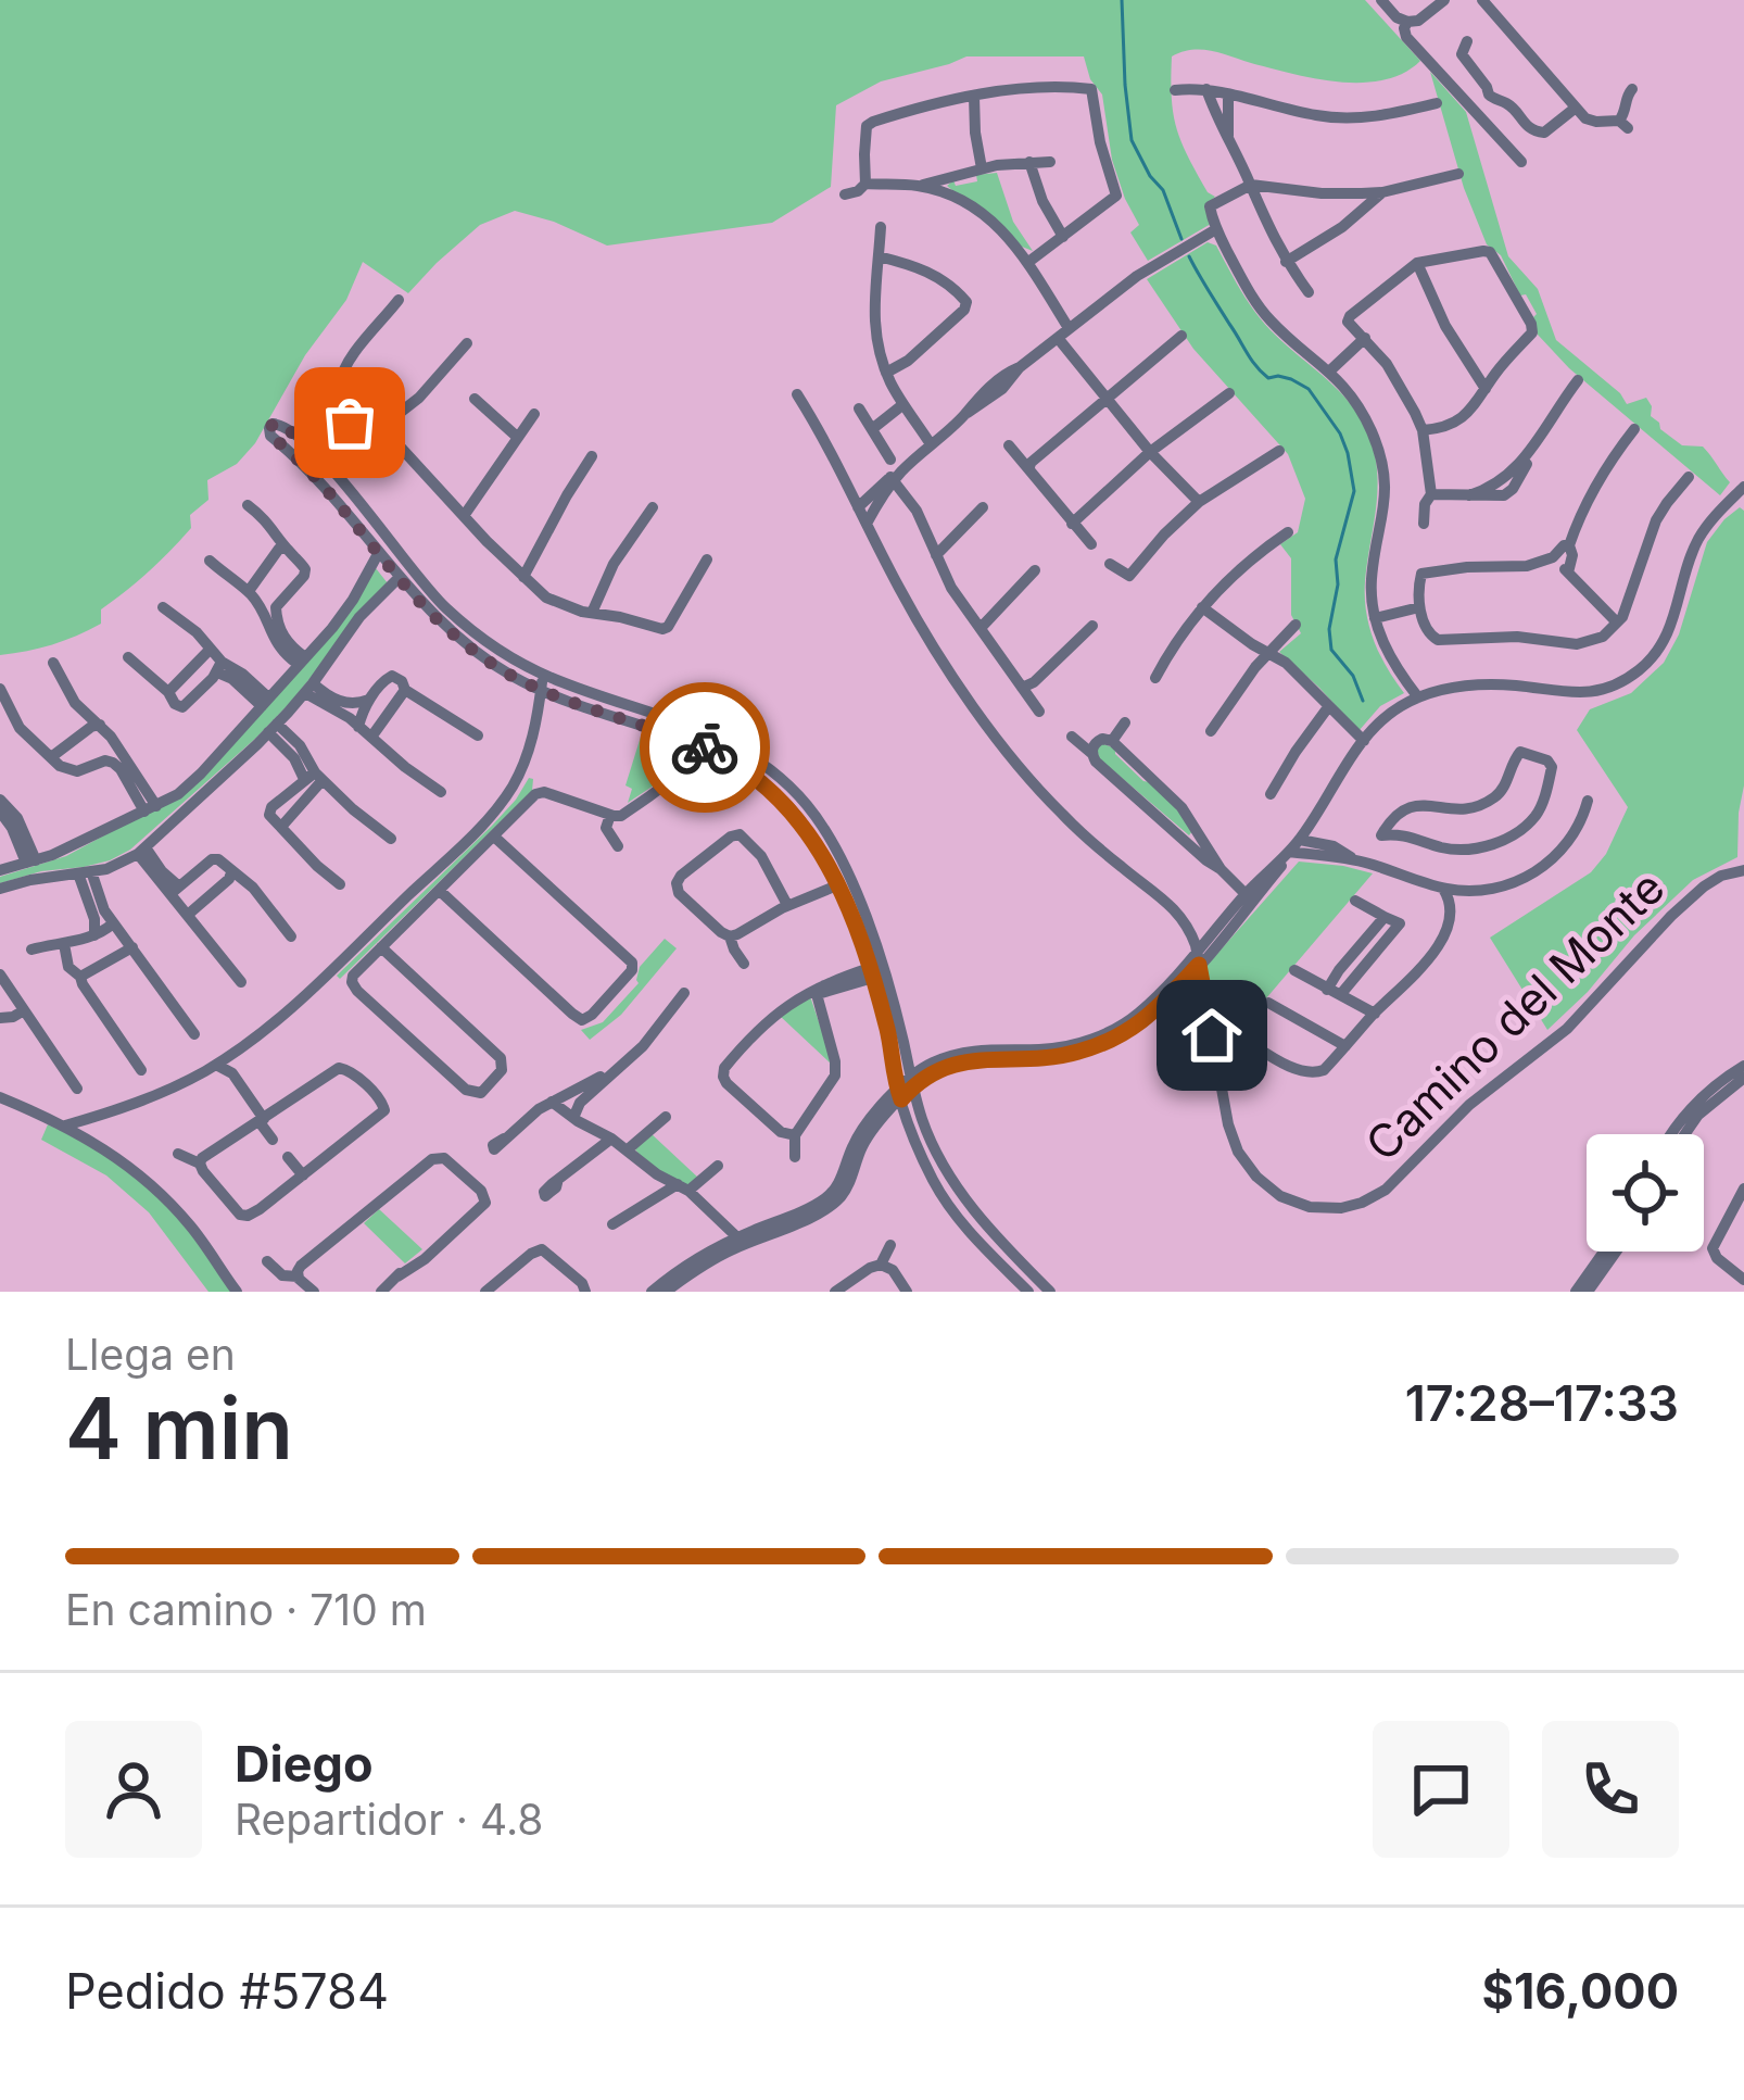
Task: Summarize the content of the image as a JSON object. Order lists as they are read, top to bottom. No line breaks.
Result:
{"streets":{"street":["Camino del Monte"]},"page":{"heading":["4 min","Llega en","17:28–17:33"],"panel":["Diego","Repartidor · 4.8","Pedido #5784","$16,000"],"bar":"En camino · 710 m"}}
